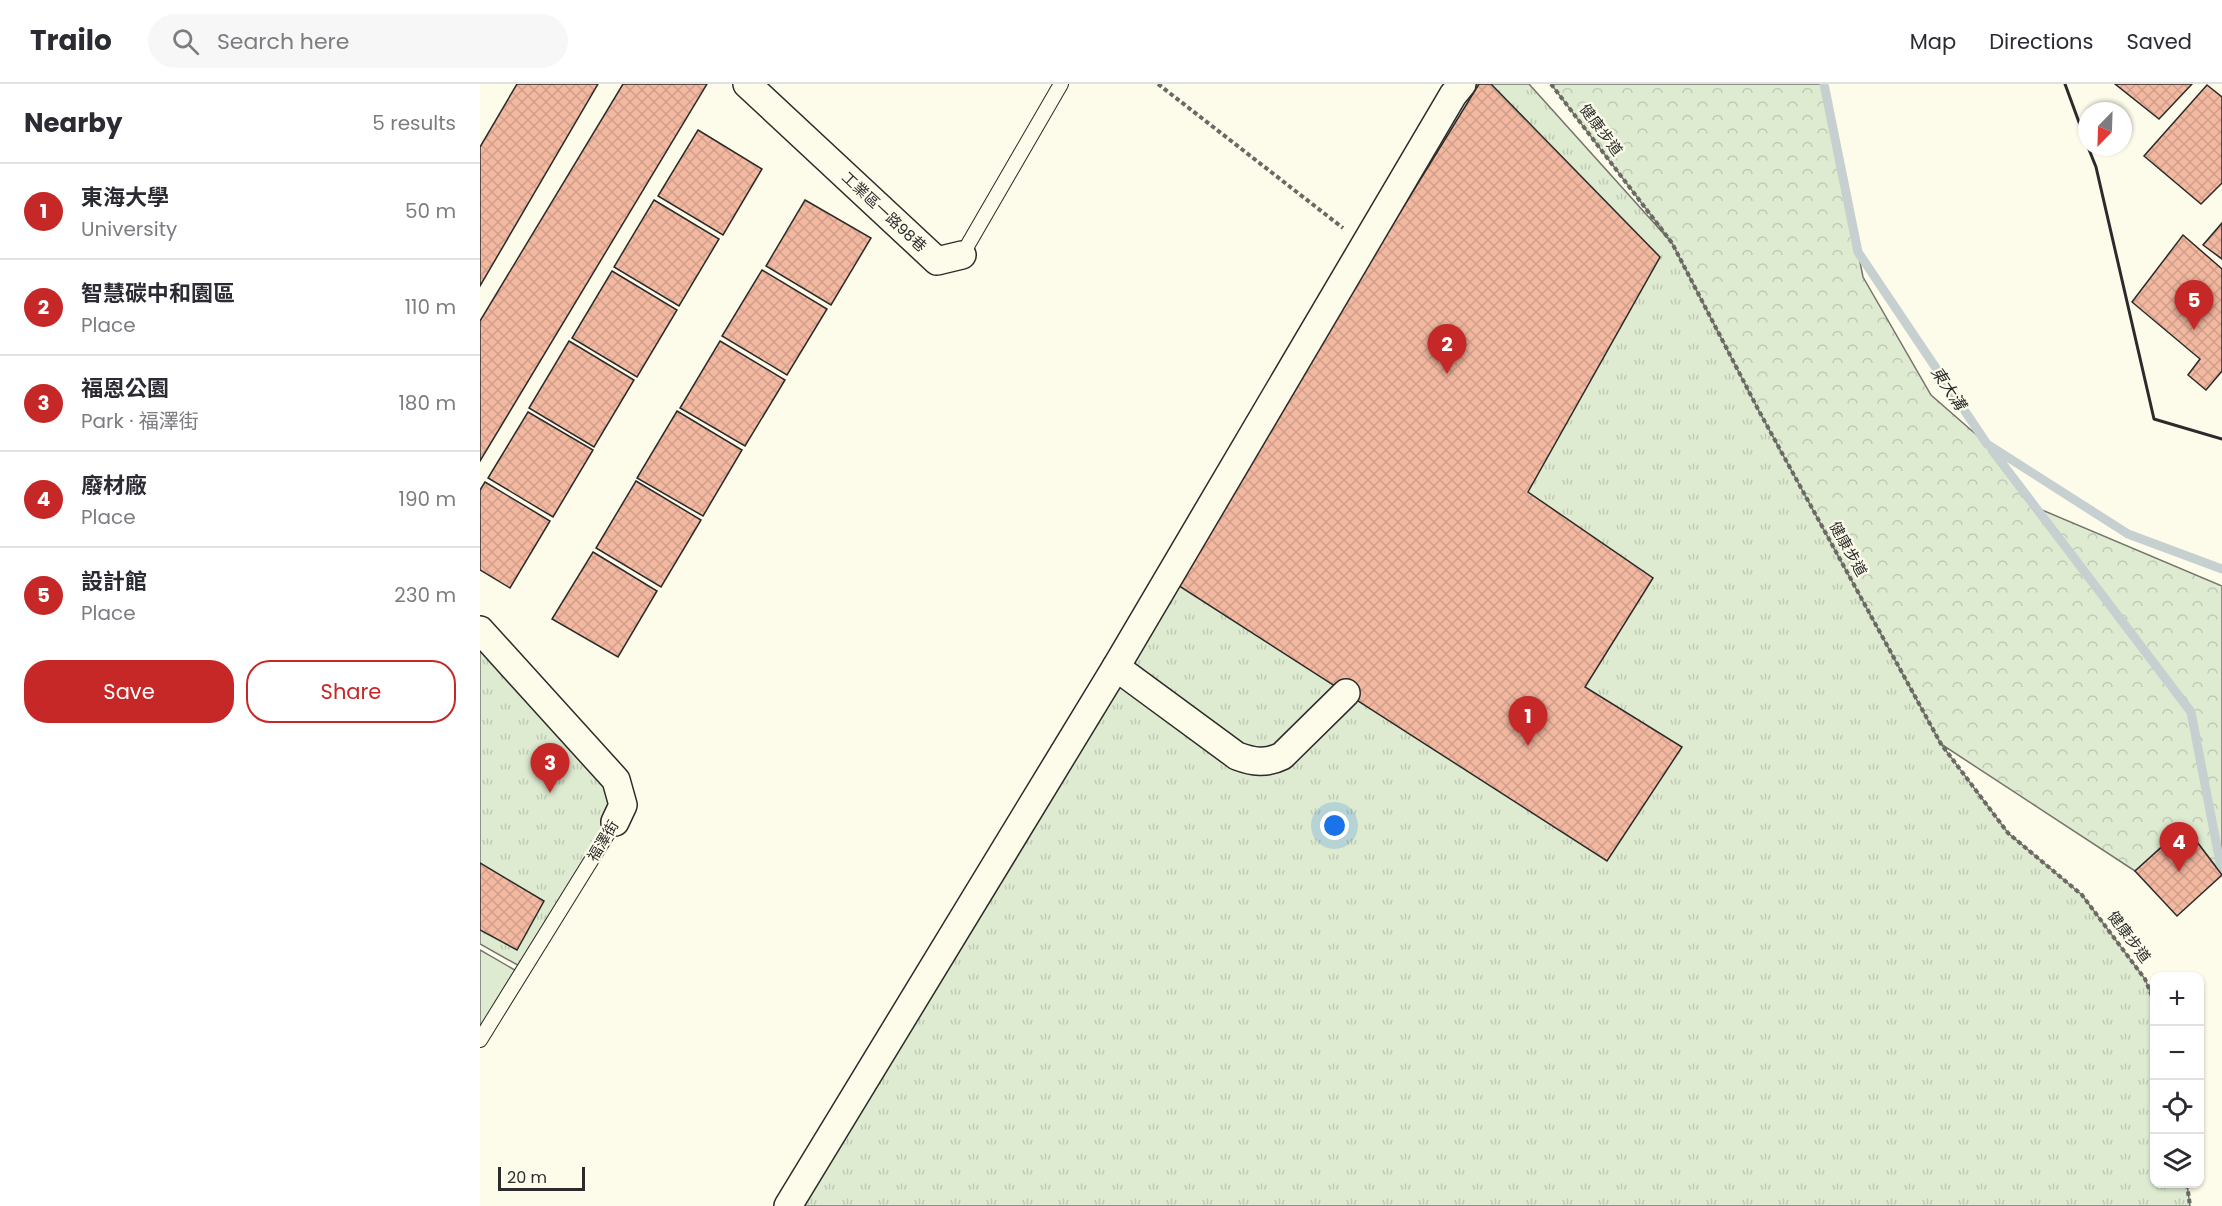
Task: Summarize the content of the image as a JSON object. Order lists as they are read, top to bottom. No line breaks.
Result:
{"streets":{"street":["工業區一路98巷","福澤街"],"path":["健康步道"]},"water":["東大溝"],"scale_bar":"20 m","north":"bottom left","page":{"header":"Trailo","search":"Search here","nav":["Map","Directions","Saved"],"heading":["Nearby","5 results"],"list":[{"mark":"1","name":"東海大學","note":"University","value":"50 m"},{"mark":"2","name":"智慧碳中和園區","note":"Place","value":"110 m"},{"mark":"3","name":"福恩公園","note":"Park · 福澤街","value":"180 m"},{"mark":"4","name":"廢材廠","note":"Place","value":"190 m"},{"mark":"5","name":"設計館","note":"Place","value":"230 m"}],"pins":["5","2","1","3","4"],"buttons":["Save","Share"],"map_buttons":["+","−"],"scale":"20 m"}}
